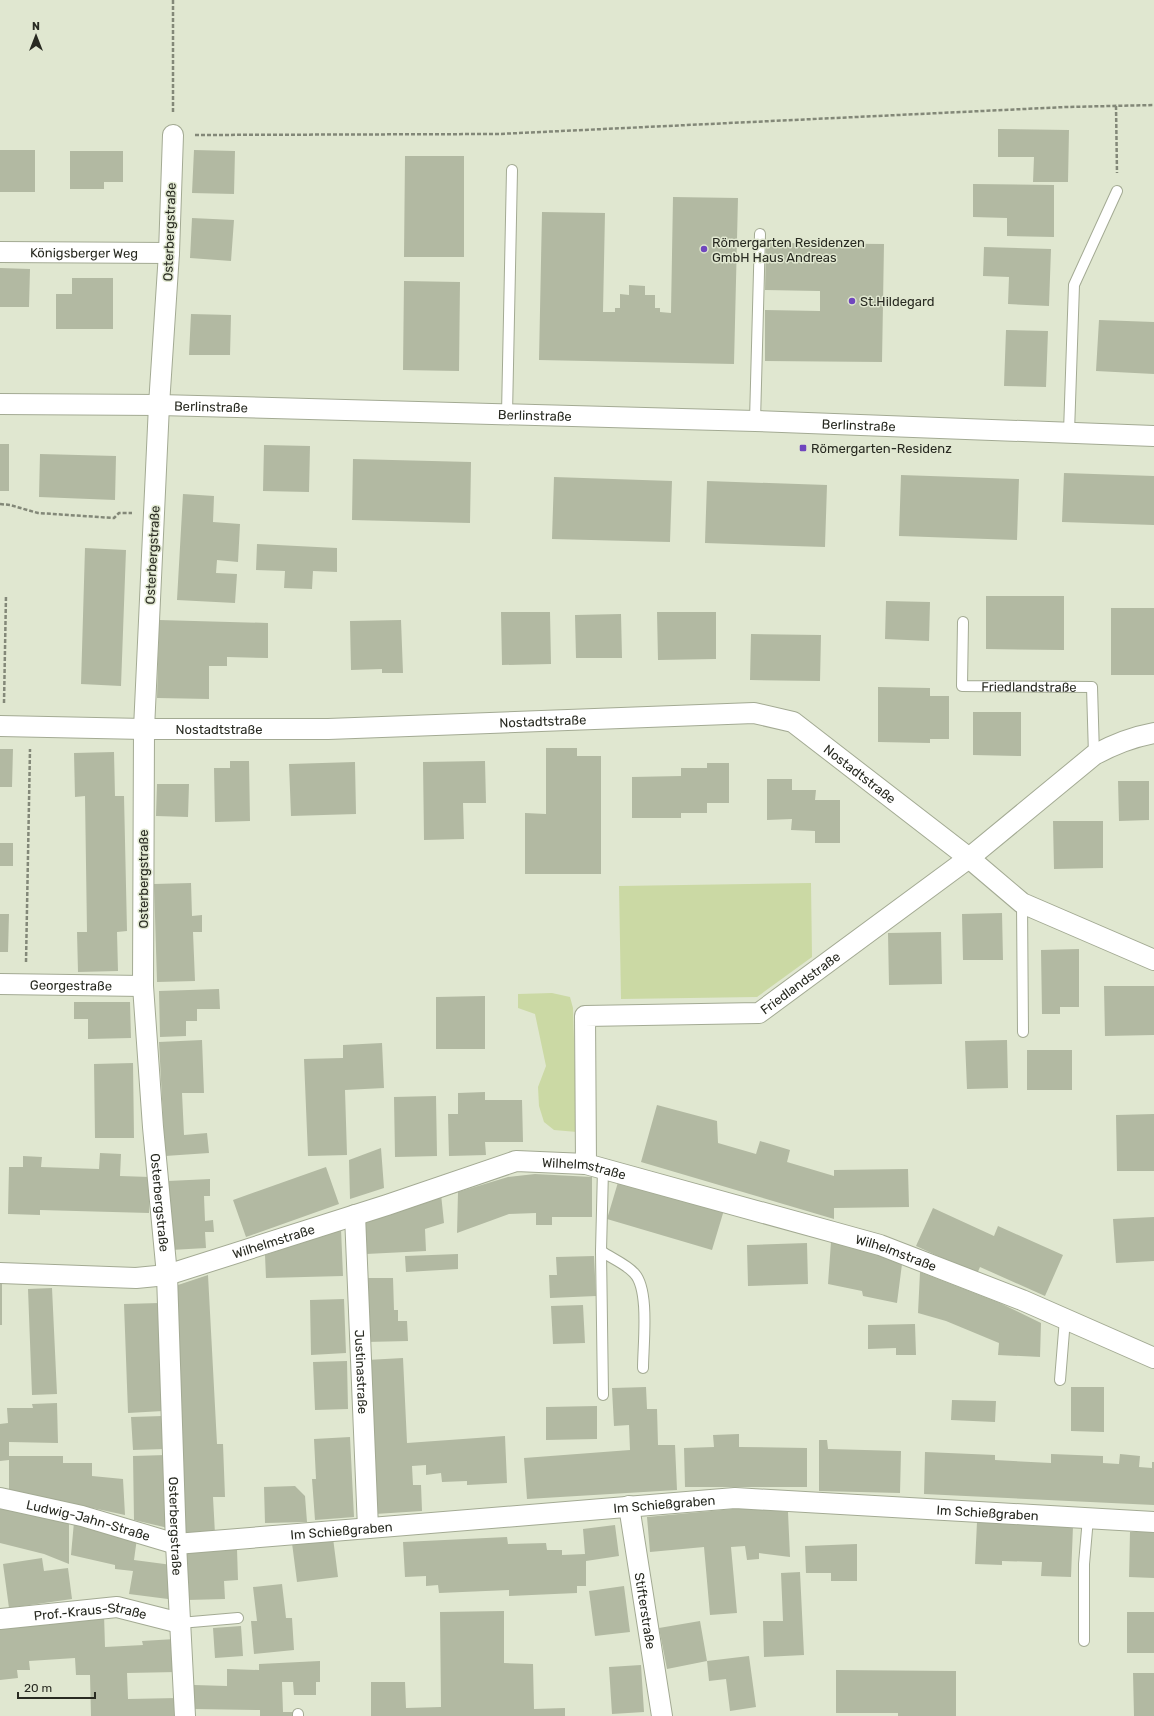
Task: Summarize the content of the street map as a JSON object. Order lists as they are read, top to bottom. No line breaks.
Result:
{"streets":{"street":["Osterbergstraße","Königsberger Weg","Berlinstraße","Friedlandstraße","Nostadtstraße","Georgestraße","Wilhelmstraße","Justinastraße","Im Schießgraben","Ludwig-Jahn-Straße","Stifterstraße","Prof.-Kraus-Straße"]},"crossings":[["Osterbergstraße","Königsberger Weg"],["Osterbergstraße","Berlinstraße"],["Osterbergstraße","Nostadtstraße"],["Osterbergstraße","Georgestraße"],["Osterbergstraße","Wilhelmstraße"],["Osterbergstraße","Im Schießgraben"],["Osterbergstraße","Ludwig-Jahn-Straße"],["Osterbergstraße","Prof.-Kraus-Straße"],["Friedlandstraße","Nostadtstraße"],["Friedlandstraße","Wilhelmstraße"],["Wilhelmstraße","Justinastraße"],["Justinastraße","Im Schießgraben"],["Im Schießgraben","Ludwig-Jahn-Straße"],["Im Schießgraben","Stifterstraße"]],"places":{"other":["Römergarten Residenzen GmbH Haus Andreas","St.Hildegard"],"transit":["Römergarten-Residenz"]},"scale_bar":"20 m","north":"top"}
